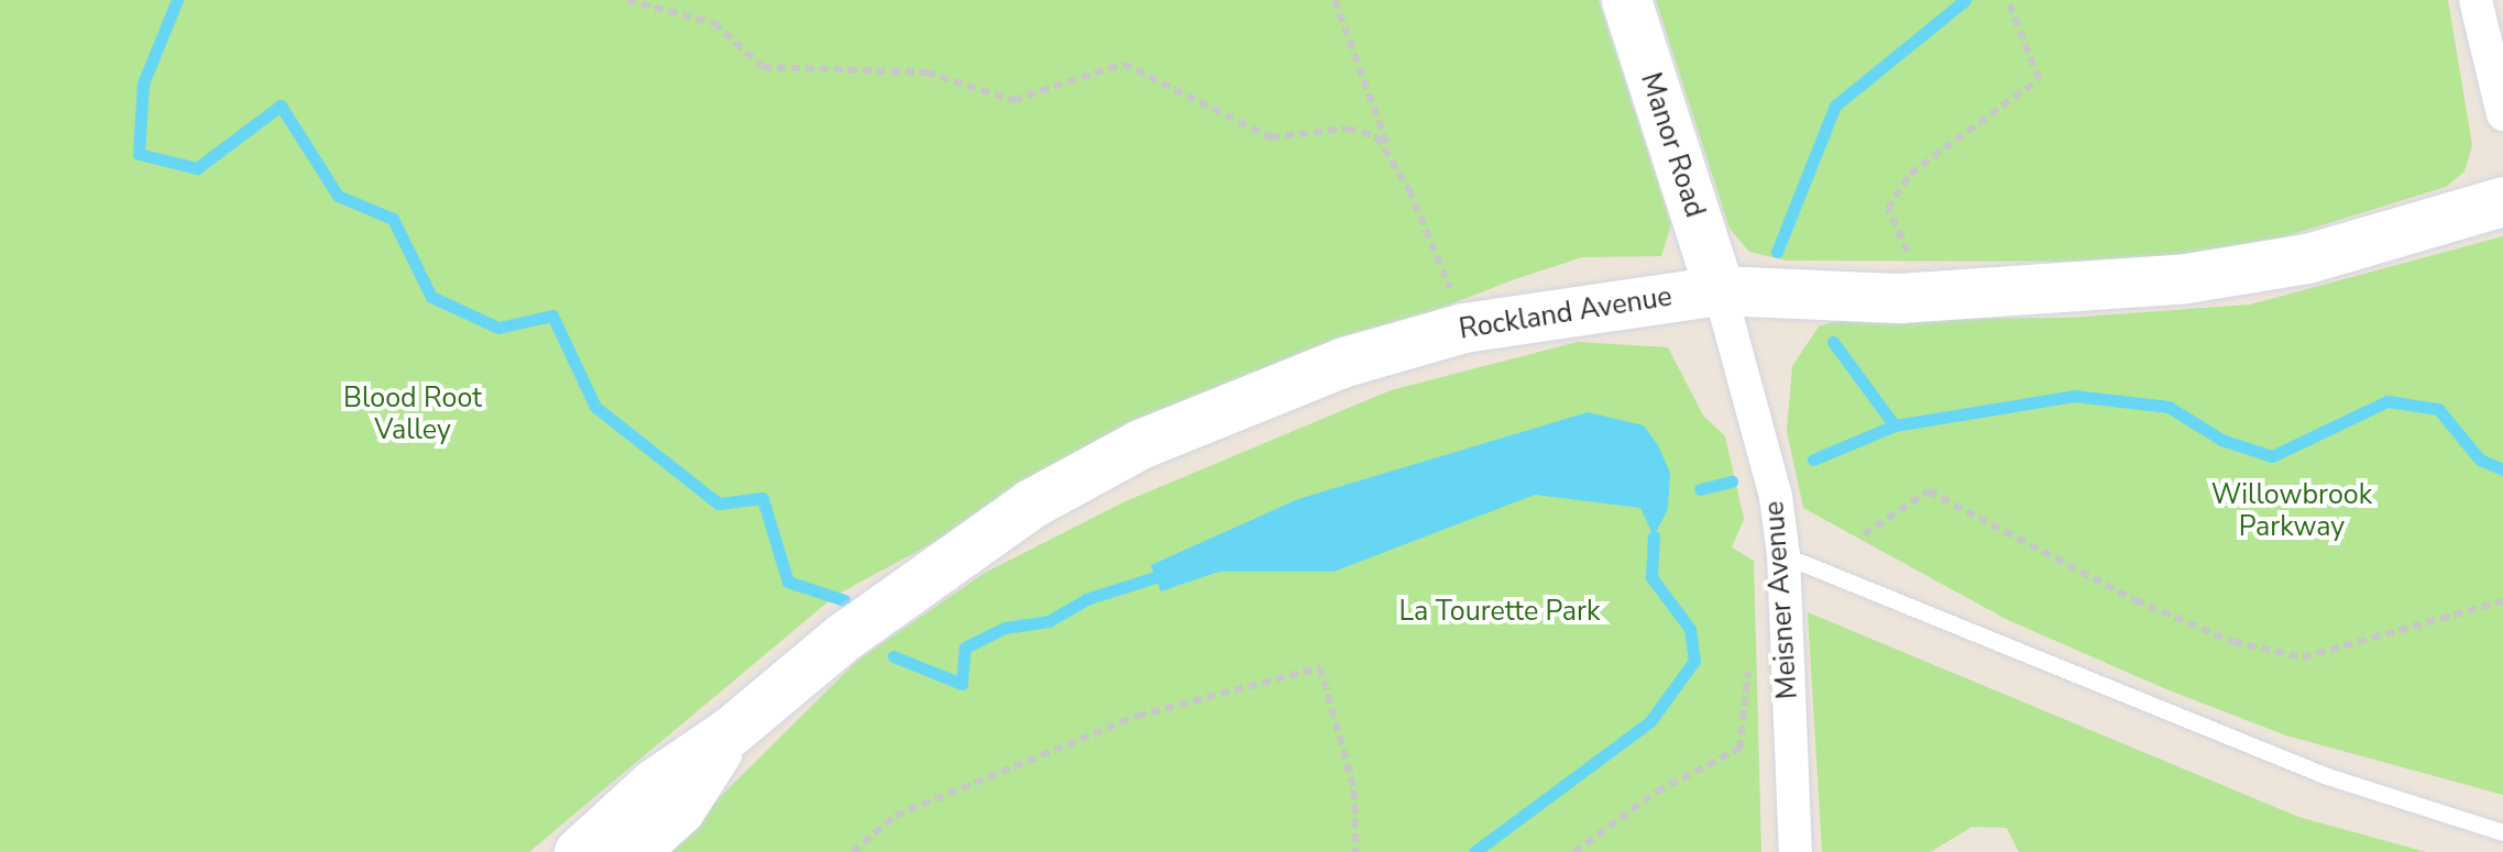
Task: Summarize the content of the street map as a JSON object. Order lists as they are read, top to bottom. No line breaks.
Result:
{"streets":{"street":["Manor Road","Rockland Avenue","Meisner Avenue"]},"crossings":[["Manor Road","Rockland Avenue"],["Manor Road","Meisner Avenue"],["Rockland Avenue","Meisner Avenue"]],"parks":["Blood Root Valley","Willowbrook Parkway","La Tourette Park"]}
